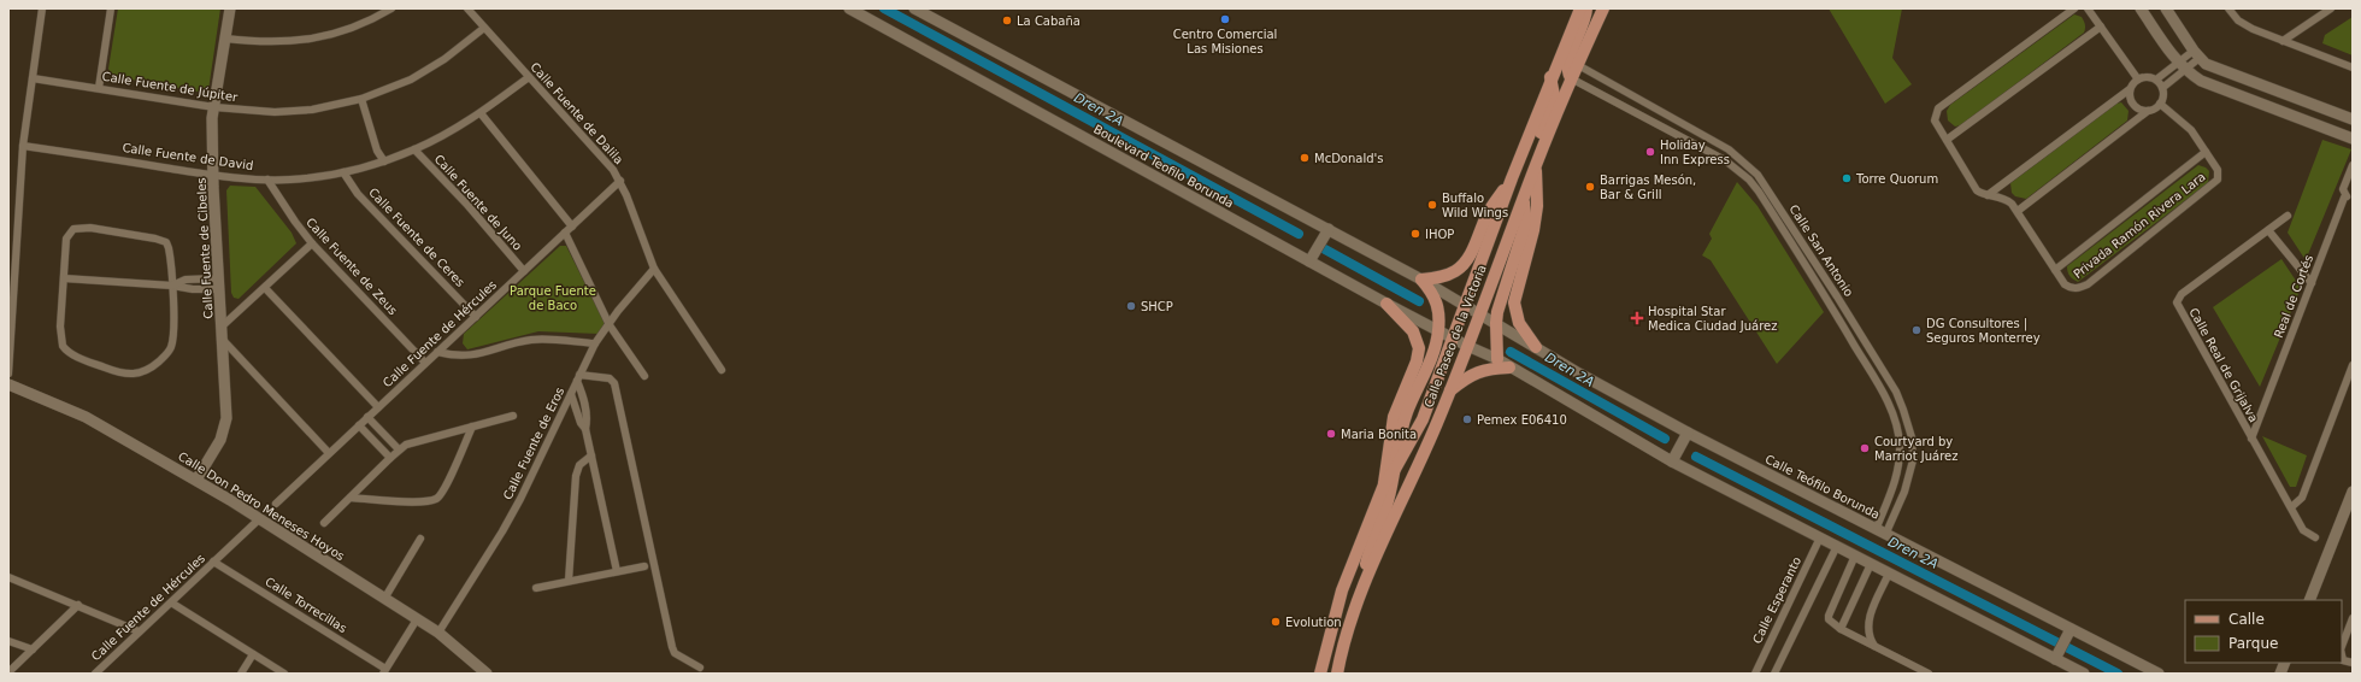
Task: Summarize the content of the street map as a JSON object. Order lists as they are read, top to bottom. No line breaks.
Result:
{"streets":{"main road":["Boulevard Teofilo Borunda","Calle Fuente de Cibeles","Calle Paseo de la Victoria","Calle Teófilo Borunda","Calle Don Pedro Meneses Hoyos"],"street":["Calle Fuente de Júpiter","Calle Fuente de Dalila","Calle Fuente de David","Calle Fuente de Juno","Privada Ramón Rivera Lara","Calle Fuente de Ceres","Calle San Antonio","Calle Fuente de Zeus","Real de Cortés","Calle Fuente de Hércules","Calle Real de Grijalva","Calle Fuente de Eros","Calle Esperanto","Calle Torrecillas"]},"crossings":[["Calle Fuente de Júpiter","Calle Fuente de Dalila"],["Calle Fuente de Júpiter","Calle Fuente de Cibeles"],["Calle Fuente de Dalila","Calle Fuente de David"],["Calle Fuente de Dalila","Calle Fuente de Hércules"],["Calle Fuente de Dalila","Calle Fuente de Eros"],["Calle Fuente de David","Calle Fuente de Juno"],["Calle Fuente de David","Calle Fuente de Ceres"],["Calle Fuente de David","Calle Fuente de Cibeles"],["Calle Fuente de David","Calle Fuente de Zeus"],["Boulevard Teofilo Borunda","Calle Paseo de la Victoria"],["Boulevard Teofilo Borunda","Calle Teófilo Borunda"],["Calle Fuente de Juno","Calle Fuente de Hércules"],["Calle Fuente de Ceres","Calle Fuente de Hércules"],["Calle Fuente de Cibeles","Calle Don Pedro Meneses Hoyos"],["Calle San Antonio","Calle Paseo de la Victoria"],["Calle San Antonio","Calle Teófilo Borunda"],["Calle Fuente de Zeus","Calle Fuente de Hércules"],["Real de Cortés","Calle Real de Grijalva"],["Calle Fuente de Hércules","Calle Don Pedro Meneses Hoyos"],["Calle Fuente de Hércules","Calle Torrecillas"],["Calle Paseo de la Victoria","Calle Teófilo Borunda"],["Calle Fuente de Eros","Calle Don Pedro Meneses Hoyos"]],"water":["Dren 2A"],"parks":["Parque Fuente de Baco"],"places":{"other":["Centro Comercial Las Misiones","La Cabaña","Holiday Inn Express","McDonald's","Torre Quorum","Barrigas Mesón, Bar & Grill","Buffalo Wild Wings","IHOP","SHCP","DG Consultores | Seguros Monterrey","Pemex E06410","Maria Bonita","Courtyard by Marriot Juárez","Evolution"],"health":["Hospital Star Medica Ciudad Juárez"]},"legend":["Calle","Parque"]}
